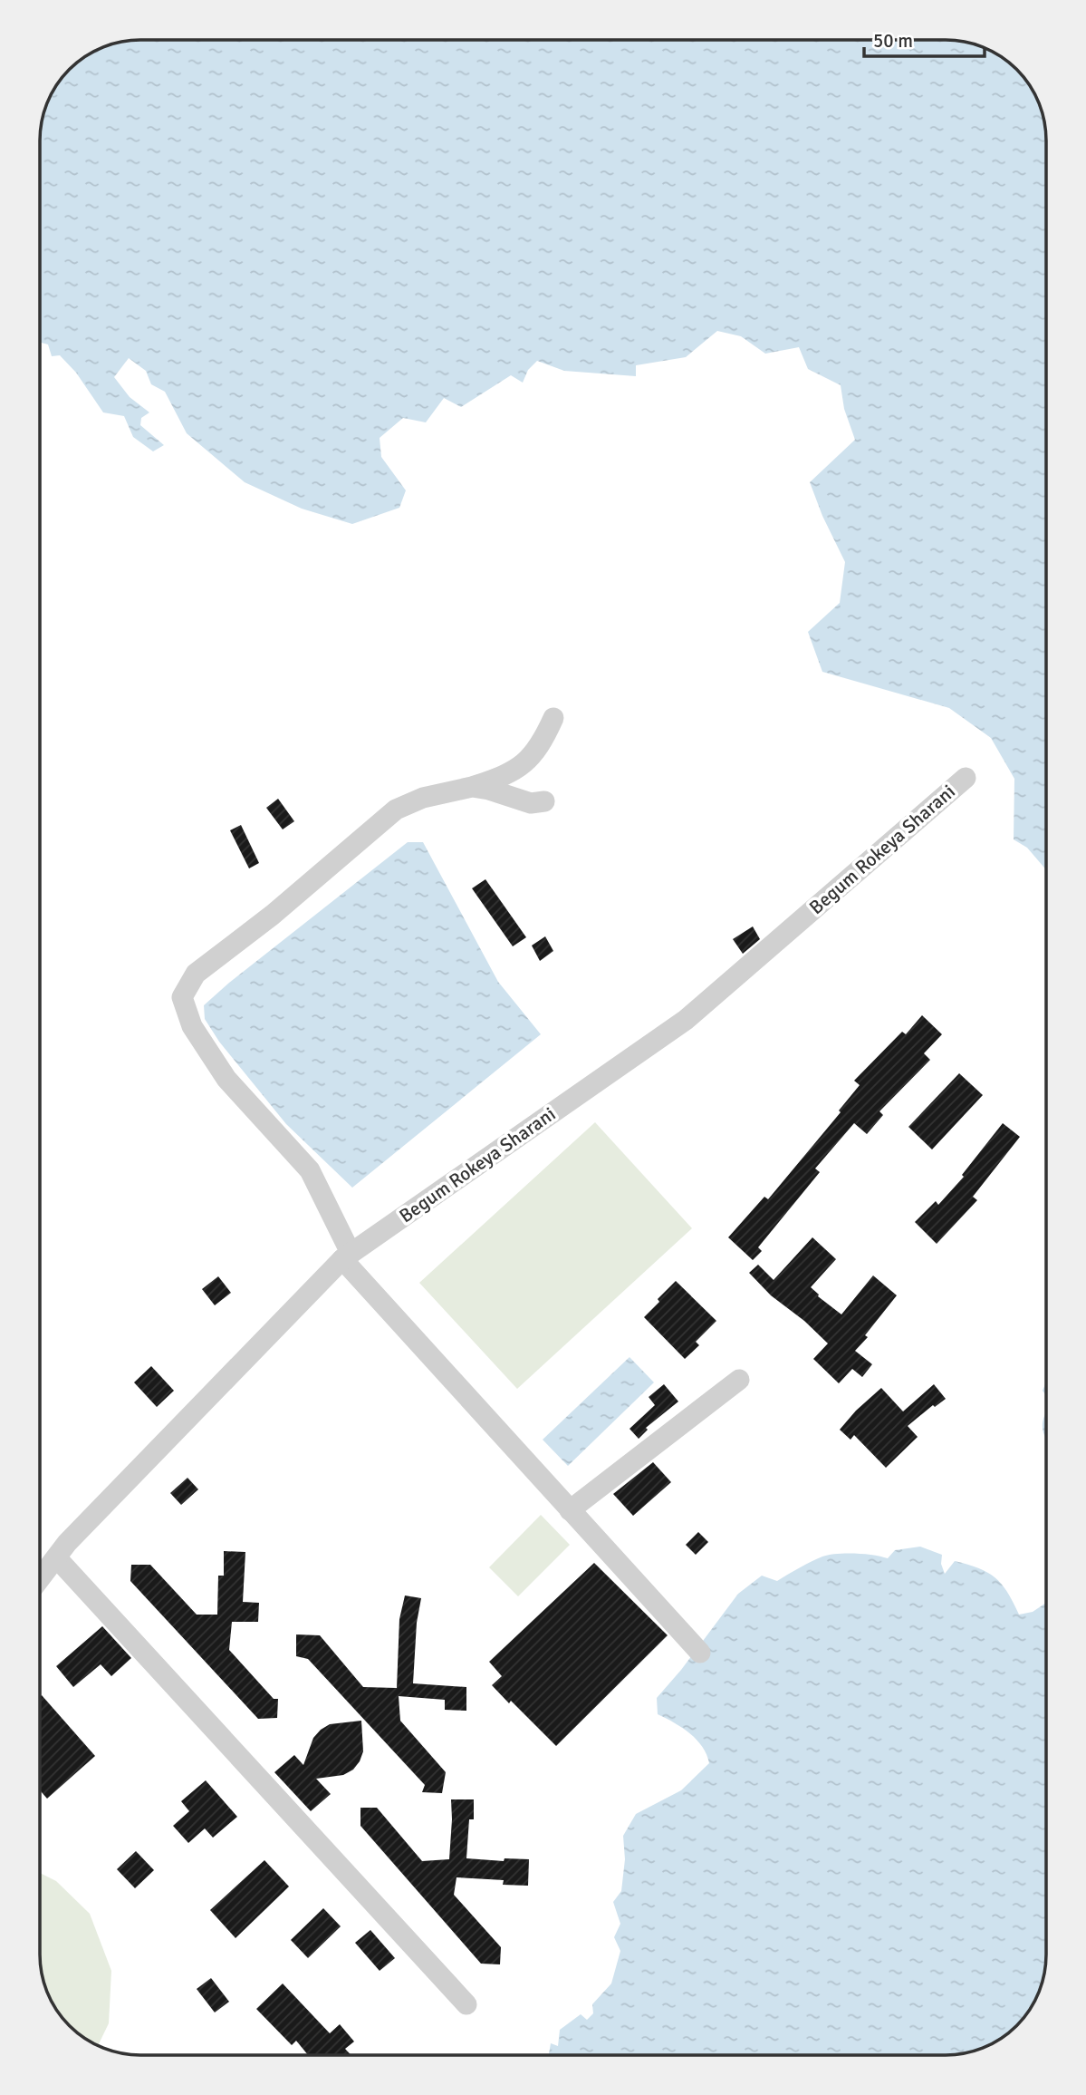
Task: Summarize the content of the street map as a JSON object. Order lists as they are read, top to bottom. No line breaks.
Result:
{"streets":{"street":["Begum Rokeya Sharani"]},"scale_bar":"50 m"}
